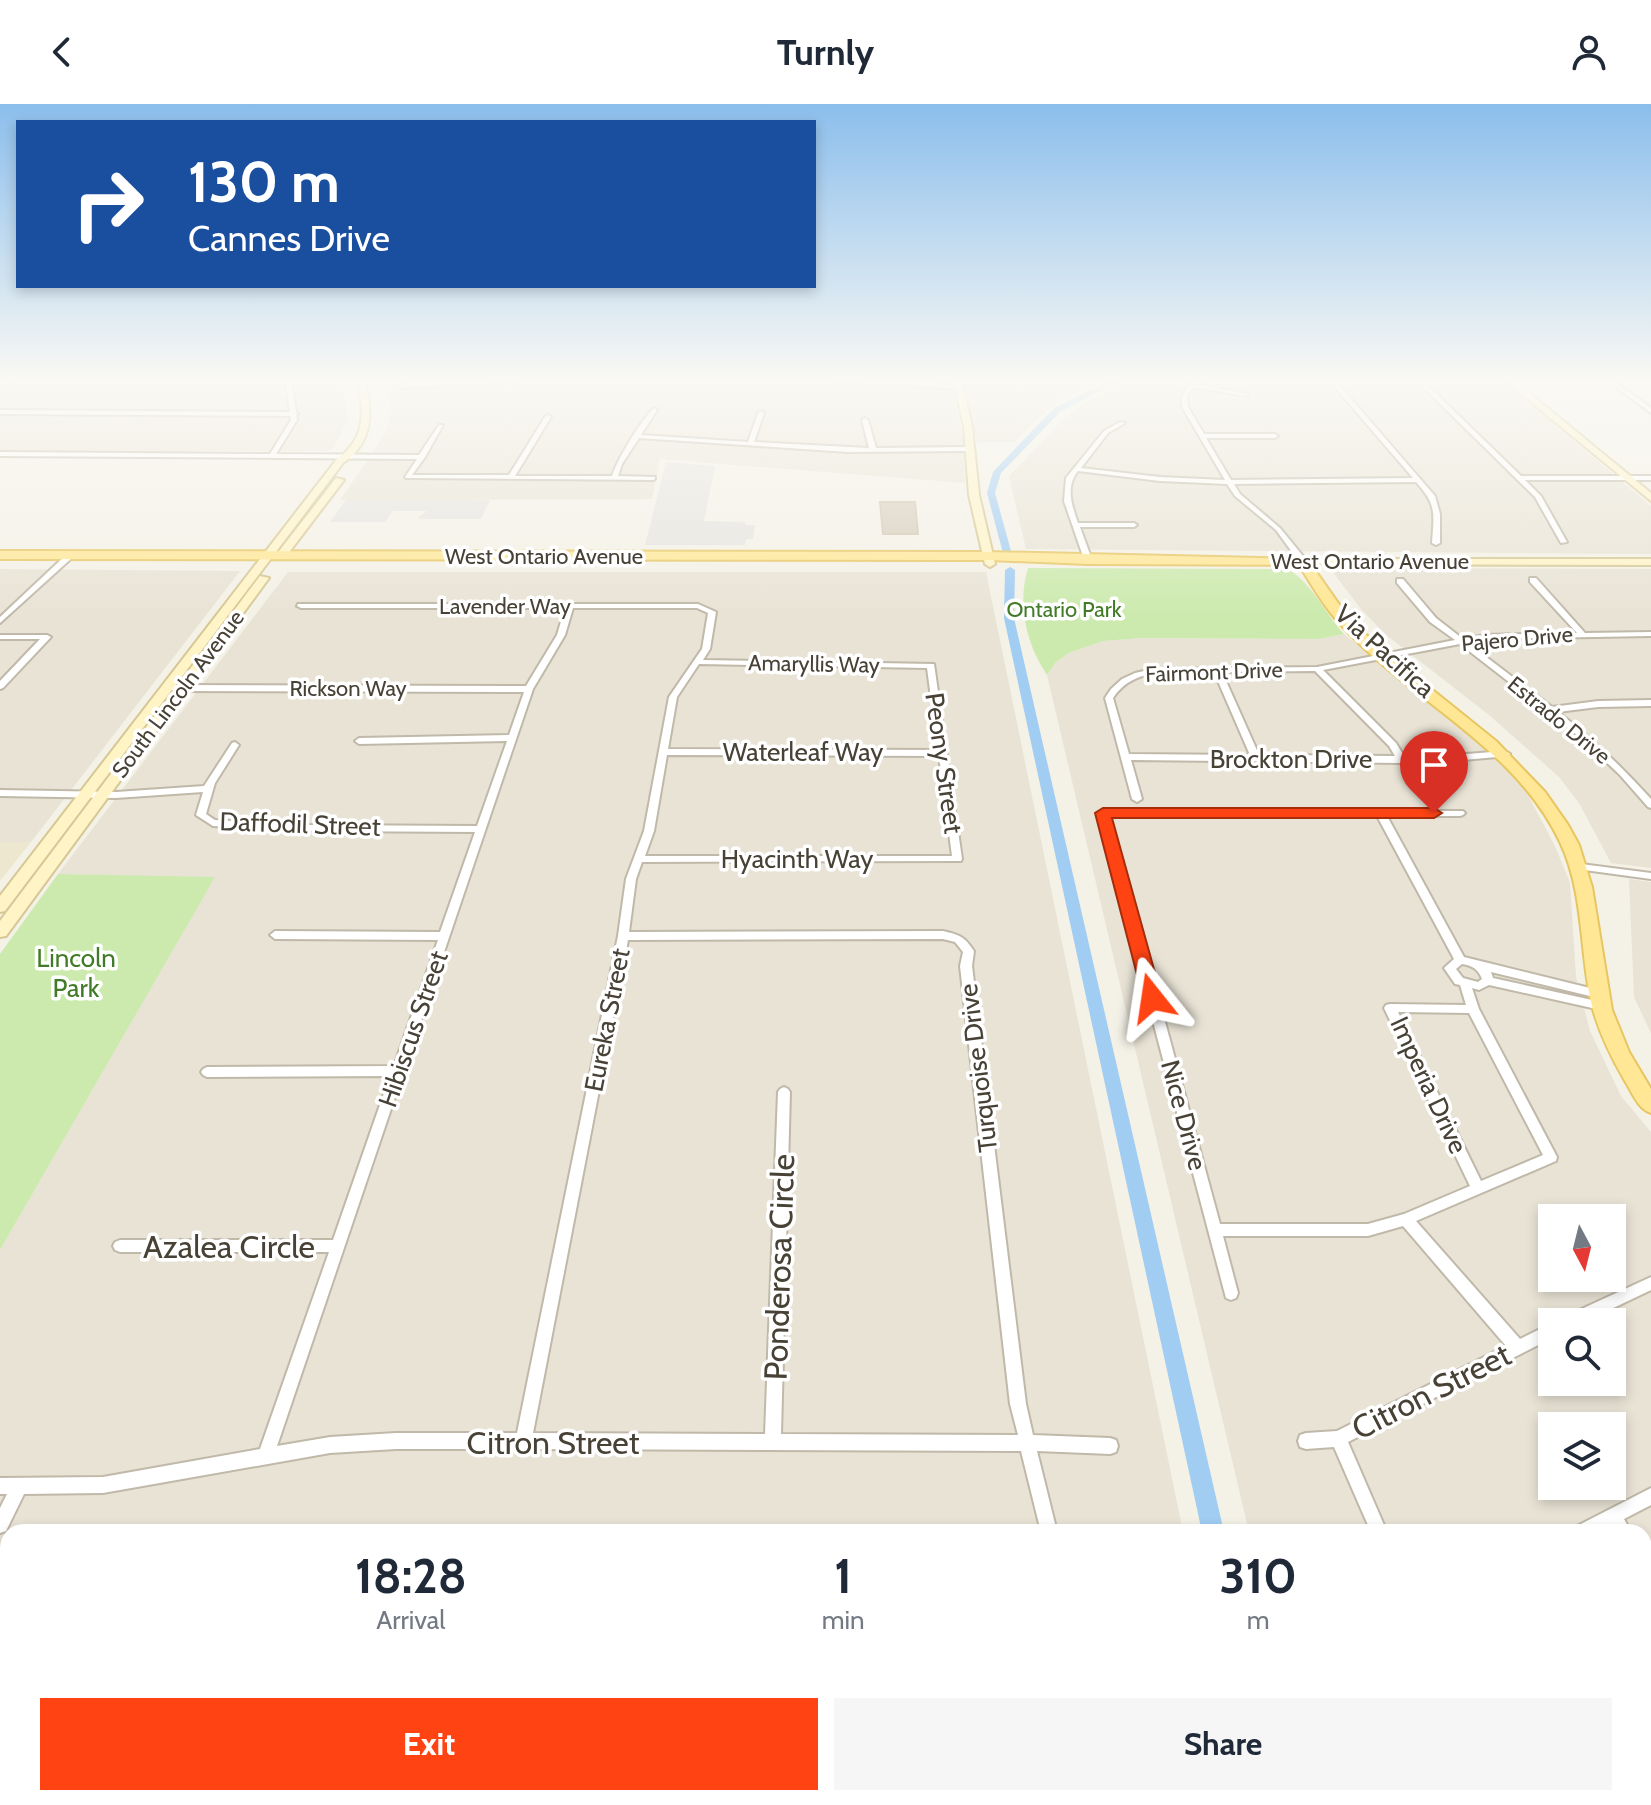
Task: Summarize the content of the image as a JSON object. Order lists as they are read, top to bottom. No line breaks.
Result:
{"streets":{"main road":["West Ontario Avenue","Via Pacifica","South Lincoln Avenue"],"street":["Lavender Way","Pajero Drive","Amaryllis Way","Fairmont Drive","Rickson Way","Estrado Drive","Waterleaf Way","Brockton Drive","Peony Street","Daffodil Street","Hyacinth Way","Eureka Street","Hibiscus Street","Turquoise Drive","Imperia Drive","Nice Drive","Azalea Circle","Ponderosa Circle","Citron Street"]},"crossings":[["West Ontario Avenue","Via Pacifica"],["West Ontario Avenue","South Lincoln Avenue"],["Lavender Way","Eureka Street"],["Lavender Way","Hibiscus Street"],["Pajero Drive","Via Pacifica"],["Pajero Drive","Fairmont Drive"],["Pajero Drive","Estrado Drive"],["Via Pacifica","Fairmont Drive"],["Via Pacifica","Brockton Drive"],["Amaryllis Way","Peony Street"],["Amaryllis Way","Eureka Street"],["Fairmont Drive","Brockton Drive"],["Rickson Way","South Lincoln Avenue"],["Rickson Way","Hibiscus Street"],["Waterleaf Way","Peony Street"],["Waterleaf Way","Eureka Street"],["Peony Street","Hyacinth Way"],["Daffodil Street","Hibiscus Street"],["Hyacinth Way","Eureka Street"],["Eureka Street","Turquoise Drive"],["Eureka Street","Citron Street"],["Hibiscus Street","Azalea Circle"],["Hibiscus Street","Citron Street"],["Turquoise Drive","Citron Street"],["Ponderosa Circle","Citron Street"]],"parks":["Ontario Park","Lincoln Park"],"north":"bottom","page":{"header":"Turnly","turn":["130 m","Cannes Drive"],"eta":["18:28","Arrival","1","min","310","m"],"buttons":["Exit","Share"]}}
